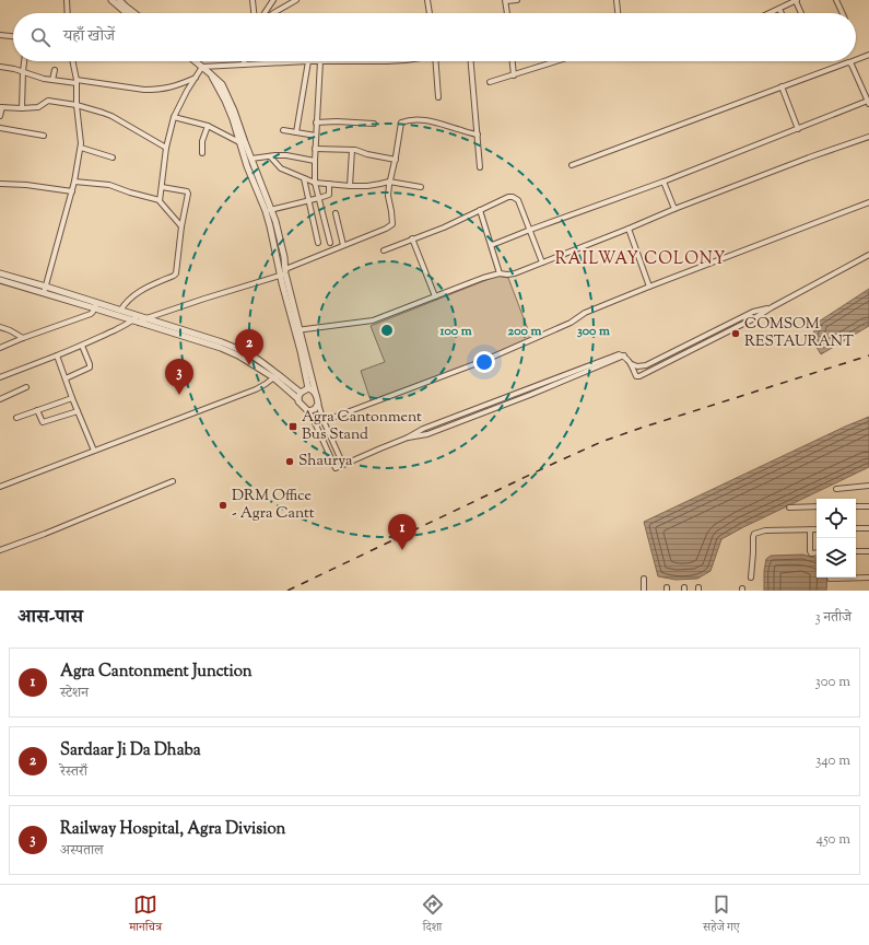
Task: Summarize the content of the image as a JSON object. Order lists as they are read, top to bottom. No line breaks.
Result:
{"districts":["RAILWAY COLONY"],"places":{"other":["COMSOM RESTAURANT","Shaurya","DRM Office - Agra Cantt"],"transit":["Agra Cantonment Bus Stand"]},"page":{"search":"यहाँ खोजें","pins":["2","3","1"],"heading":["आस-पास","3 नतीजे"],"list":[{"mark":"1","name":"Agra Cantonment Junction","note":"स्टेशन","value":"300 m"},{"mark":"2","name":"Sardaar Ji Da Dhaba","note":"रेस्तराँ","value":"340 m"},{"mark":"3","name":"Railway Hospital, Agra Division","note":"अस्पताल","value":"450 m"}],"nav":["मानचित्र","दिशा","सहेजे गए"]},"rings":["100 m","200 m","300 m"]}
